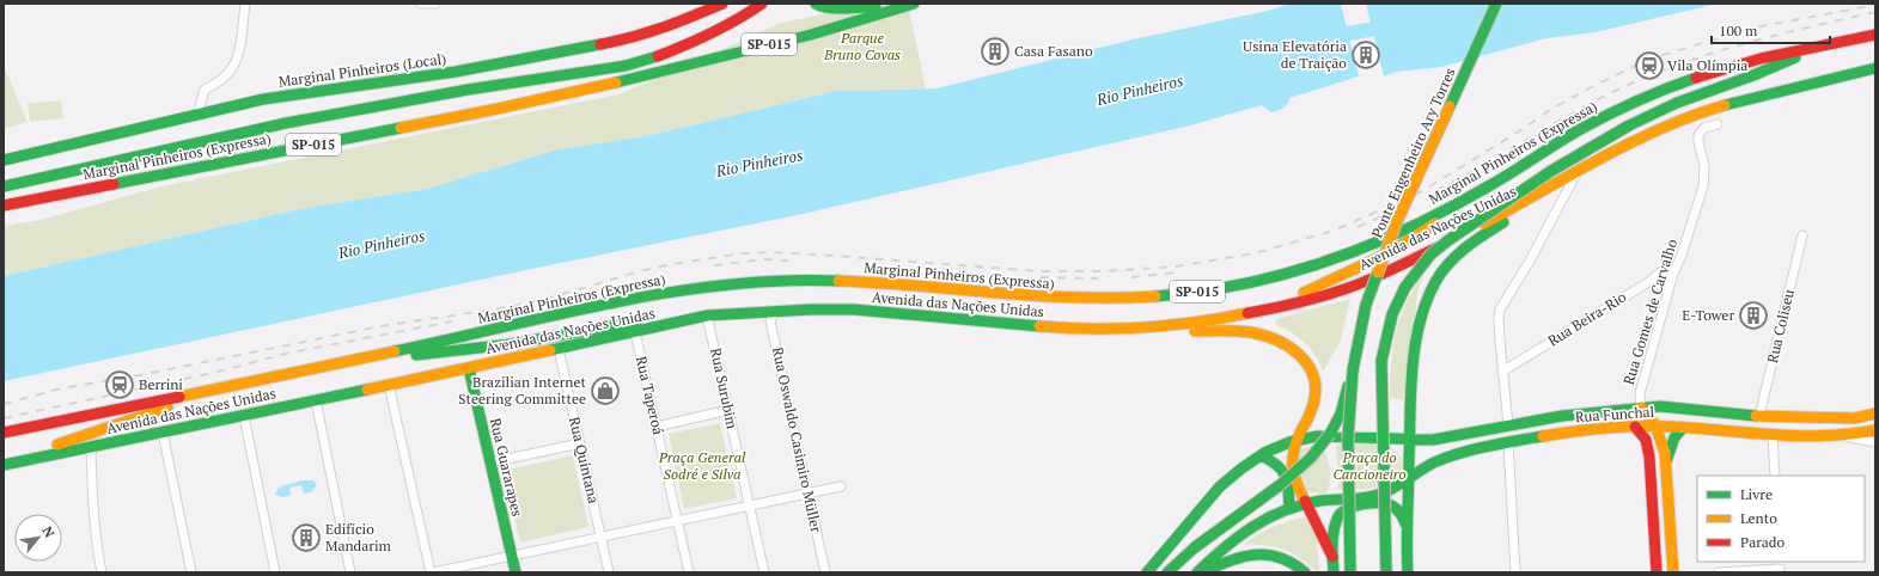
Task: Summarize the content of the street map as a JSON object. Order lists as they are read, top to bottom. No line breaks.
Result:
{"streets":{"main road":["SP-015","Marginal Pinheiros (Local)","Ponte Engenheiro Ary Torres","Marginal Pinheiros (Expressa)","Avenida das Nações Unidas","Rua Gomes de Carvalho","Rua Funchal","Rua Guararapes"],"street":["Rua Beira-Rio","Rua Coliseu","Rua Surubim","Rua Taperoá","Rua Oswaldo Casimiro Müller","Rua Quintana"]},"crossings":[["Avenida das Nações Unidas","Rua Surubim"],["Avenida das Nações Unidas","Rua Taperoá"],["Avenida das Nações Unidas","Rua Oswaldo Casimiro Müller"],["Avenida das Nações Unidas","Rua Quintana"],["Avenida das Nações Unidas","Rua Guararapes"],["Rua Gomes de Carvalho","Rua Beira-Rio"],["Rua Gomes de Carvalho","Rua Funchal"],["Rua Coliseu","Rua Funchal"]],"water":["Rio Pinheiros"],"parks":["Parque Bruno Covas","Praça General Sodré e Silva","Praça do Cancioneiro"],"places":{"building":["Casa Fasano","Usina Elevatória de Traição","E-Tower","Edifício Mandarim"],"station":["Vila Olímpia","Berrini"],"shop":["Brazilian Internet Steering Committee"]},"legend":["Livre","Lento","Parado"],"scale_bar":"100 m","north":"top right"}
